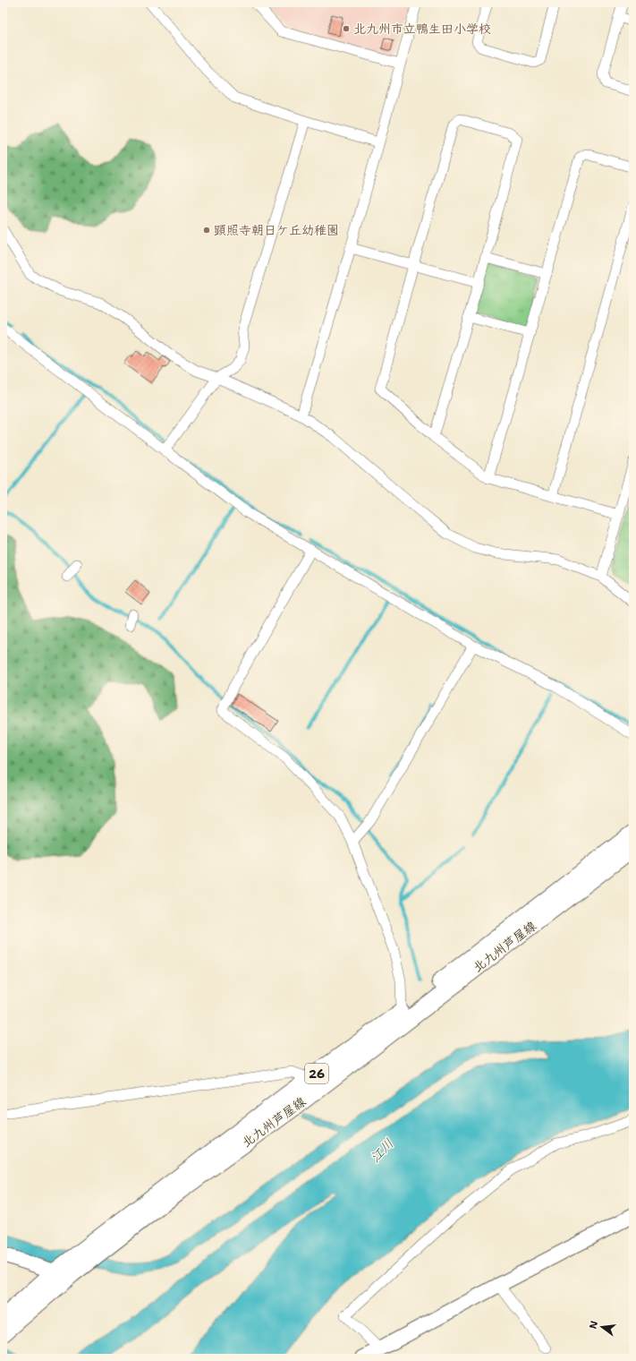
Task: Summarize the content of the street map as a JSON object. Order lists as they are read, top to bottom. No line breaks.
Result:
{"streets":{"main road":["北九州芦屋線","26"]},"water":["江川"],"places":["北九州市立鴨生田小学校","顕照寺朝日ケ丘幼稚園"],"north":"left"}
